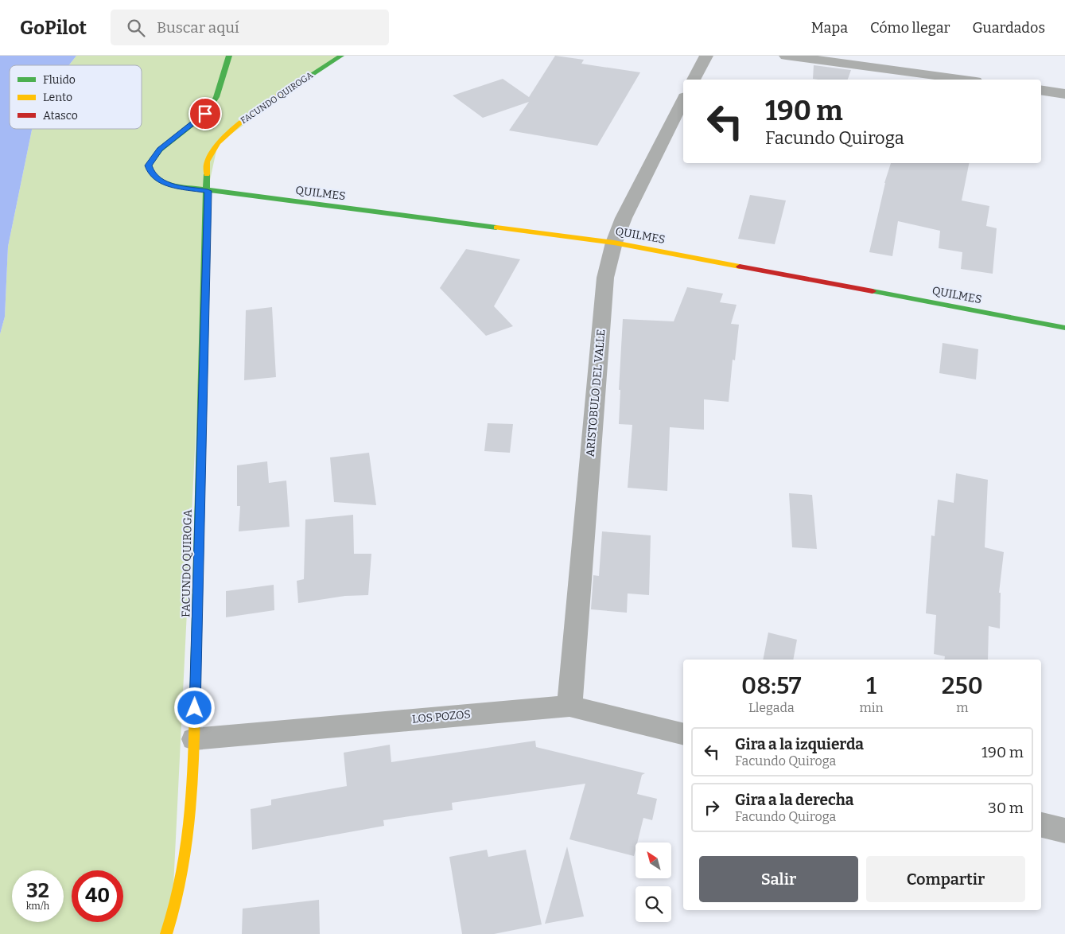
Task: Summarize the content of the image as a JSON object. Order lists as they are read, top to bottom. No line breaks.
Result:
{"streets":{"street":["FACUNDO QUIROGA","QUILMES","ARISTOBULO DEL VALLE","LOS POZOS"]},"crossings":[["FACUNDO QUIROGA","QUILMES"],["FACUNDO QUIROGA","LOS POZOS"],["QUILMES","ARISTOBULO DEL VALLE"],["ARISTOBULO DEL VALLE","LOS POZOS"]],"legend":["Fluido","Lento","Atasco"],"north":"top left","page":{"header":"GoPilot","search":"Buscar aquí","nav":["Mapa","Cómo llegar","Guardados"],"turn":["190 m","Facundo Quiroga"],"eta":["08:57","Llegada","1","min","250","m"],"list":[{"name":"Gira a la izquierda","note":"Facundo Quiroga","value":"190 m"},{"name":"Gira a la derecha","note":"Facundo Quiroga","value":"30 m"}],"buttons":["Salir","Compartir"],"speed":"32 km/h","limit":"40"}}
